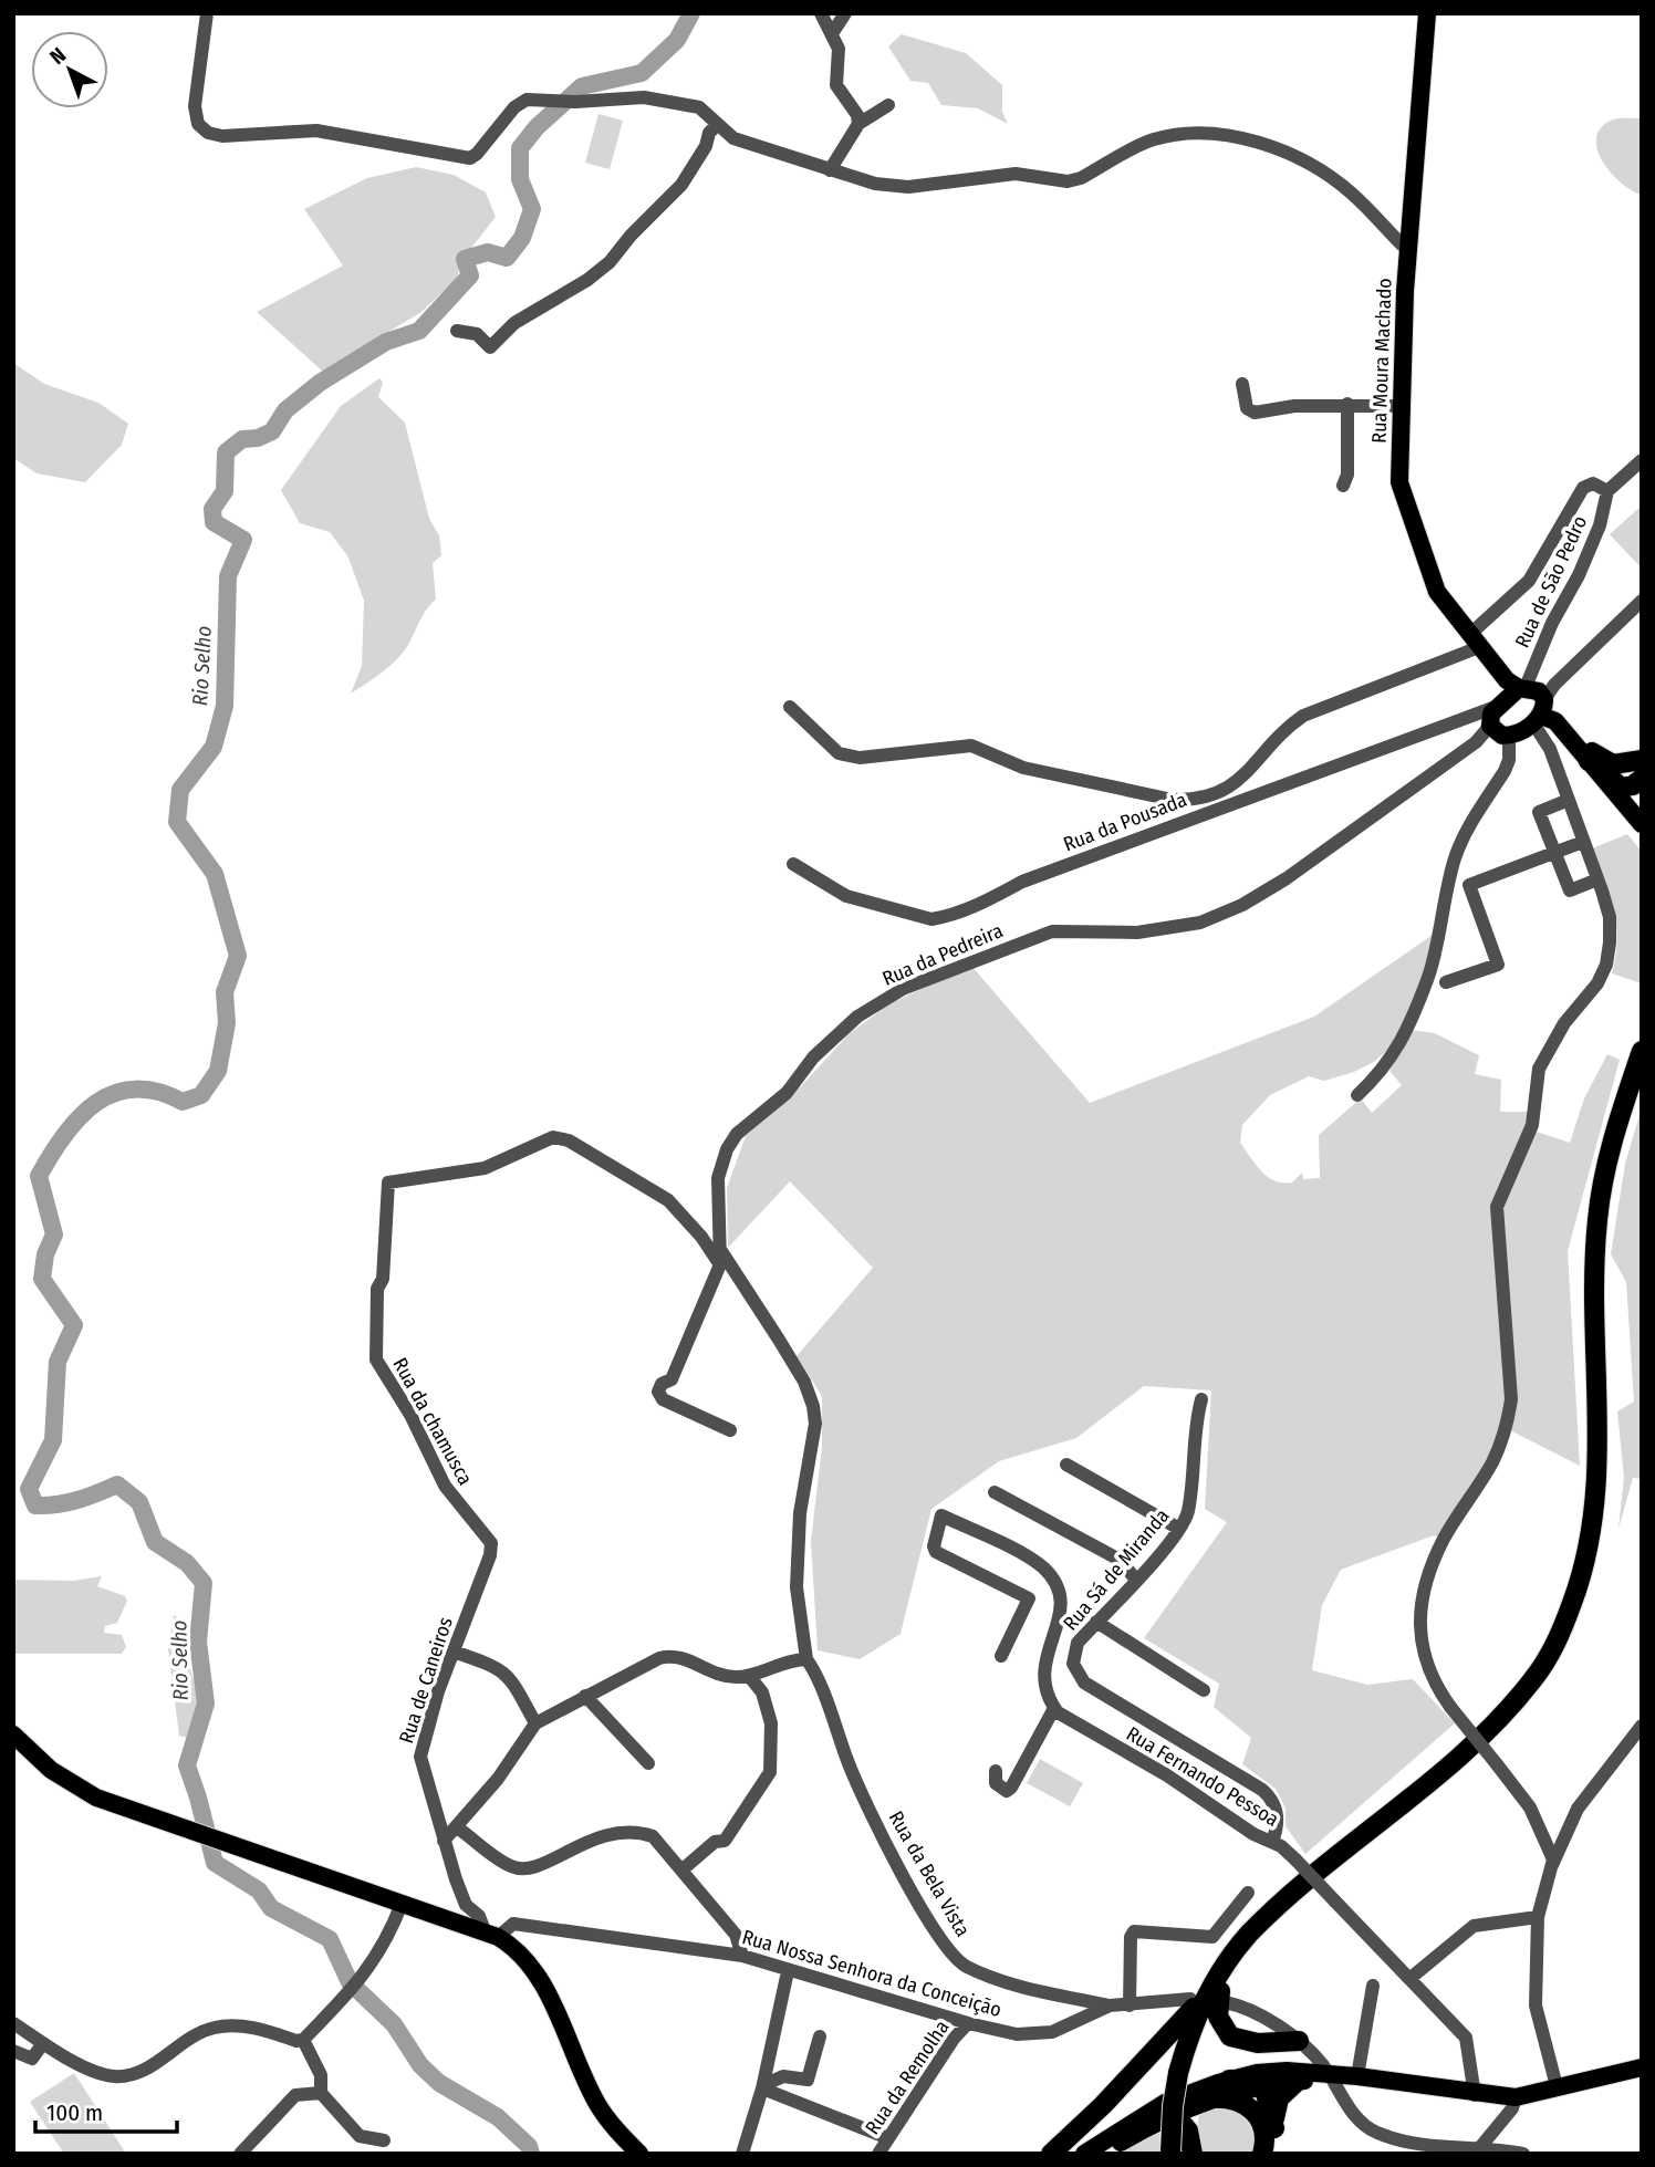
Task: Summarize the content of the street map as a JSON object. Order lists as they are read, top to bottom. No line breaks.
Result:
{"streets":{"main road":["Rua Moura Machado"],"street":["Rua de São Pedro","Rua da Pousada","Rua da Pedreira","Rua da chamusca","Rua Sá de Miranda","Rua de Caneiros","Rua Fernando Pessoa","Rua da Bela Vista","Rua Nossa Senhora da Conceição","Rua da Remolha"]},"crossings":[["Rua Moura Machado","Rua de São Pedro"],["Rua da Pousada","Rua da Pedreira"],["Rua da Pedreira","Rua da Bela Vista"],["Rua da chamusca","Rua de Caneiros"],["Rua da chamusca","Rua da Bela Vista"],["Rua Sá de Miranda","Rua Fernando Pessoa"],["Rua de Caneiros","Rua Nossa Senhora da Conceição"],["Rua da Bela Vista","Rua Nossa Senhora da Conceição"],["Rua Nossa Senhora da Conceição","Rua da Remolha"]],"water":["Rio Selho"],"scale_bar":"100 m","north":"top left"}
